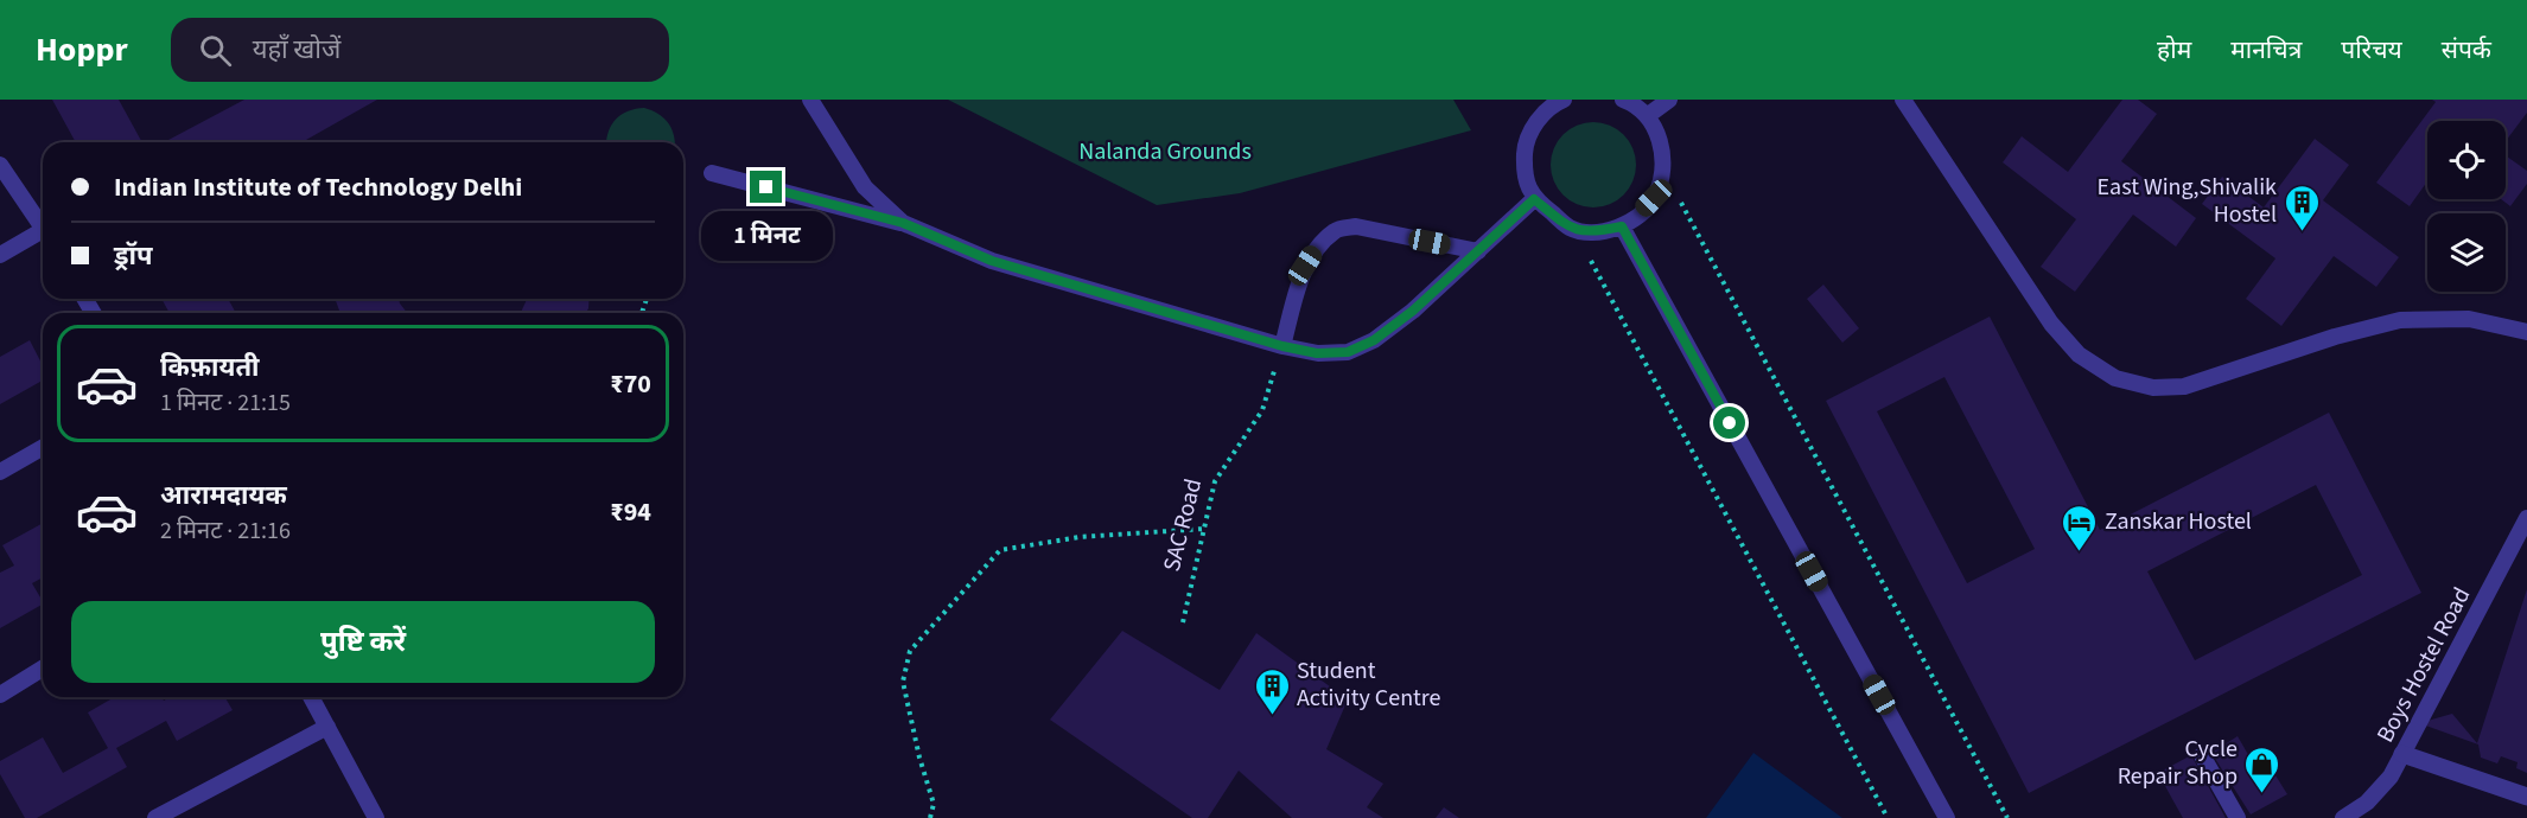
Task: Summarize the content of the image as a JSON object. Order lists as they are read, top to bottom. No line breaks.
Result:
{"streets":{"lane":["Boys Hostel Road"],"path":["SAC Road"]},"parks":["Nalanda Grounds"],"places":{"building":["East Wing,Shivalik Hostel","Student Activity Centre"],"hotel":["Zanskar Hostel"],"shop":["Cycle Repair Shop"]},"page":{"header":"Hoppr","search":"यहाँ खोजें","nav":["होम","मानचित्र","परिचय","संपर्क"],"banner":["Indian Institute of Technology Delhi","ड्रॉप"],"bubble":"1 मिनट","list":[{"name":"किफ़ायती","note":"1 मिनट · 21:15","value":"₹70"},{"name":"आरामदायक","note":"2 मिनट · 21:16","value":"₹94"}],"buttons":"पुष्टि करें"}}
